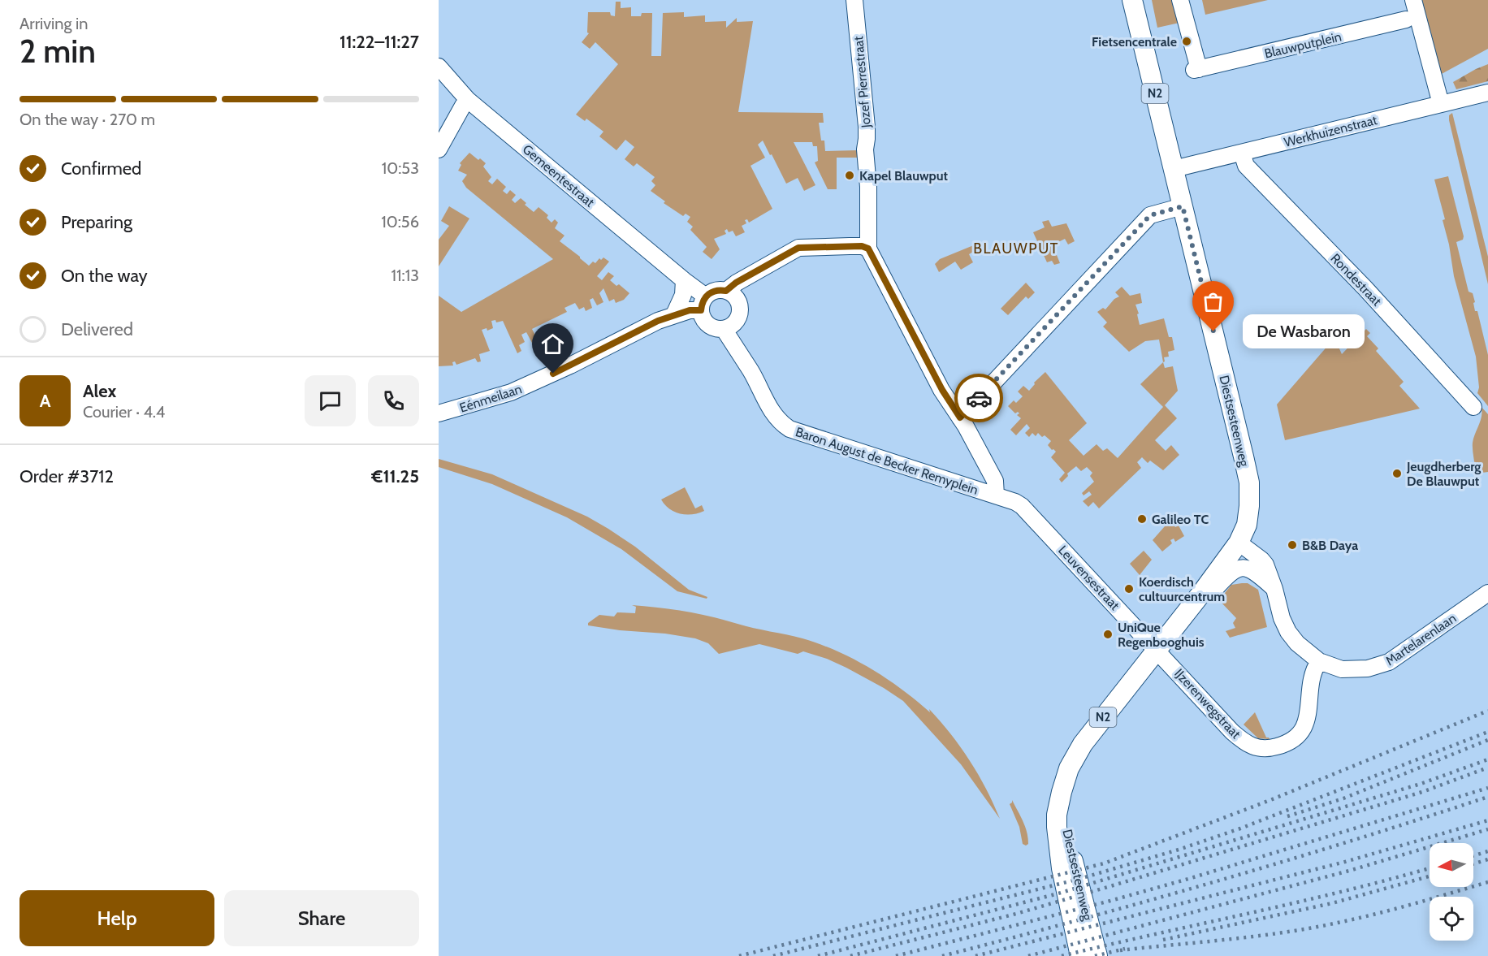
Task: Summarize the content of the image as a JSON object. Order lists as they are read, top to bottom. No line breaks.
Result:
{"streets":{"main road":["N2","Diestsesteenweg"],"street":["Blauwputplein","Jozef Pierrestraat","Werkhuizenstraat","Gemeentestraat","Rondestraat","Eénmeilaan","Baron August de Becker Remyplein","Leuvensestraat","Martelarenlaan","IJzerenwegstraat"]},"crossings":[["Werkhuizenstraat","Rondestraat"],["Werkhuizenstraat","Diestsesteenweg"],["Gemeentestraat","Eénmeilaan"],["Gemeentestraat","Baron August de Becker Remyplein"],["Eénmeilaan","Baron August de Becker Remyplein"],["Diestsesteenweg","Leuvensestraat"],["Diestsesteenweg","Martelarenlaan"],["Diestsesteenweg","IJzerenwegstraat"],["Baron August de Becker Remyplein","Leuvensestraat"],["Leuvensestraat","IJzerenwegstraat"],["Martelarenlaan","IJzerenwegstraat"]],"districts":["BLAUWPUT"],"places":["Fietsencentrale","Kapel Blauwput","De Wasbaron","Jeugdherberg De Blauwput","Galileo TC","B&B Daya","Koerdisch cultuurcentrum","UniQue Regenbooghuis"],"north":"left","page":{"heading":["2 min","Arriving in","11:22–11:27"],"panel":["Alex","Courier · 4.4","Order #3712","€11.25"],"bar":"On the way · 270 m","list":[["Confirmed","10:53"],["Preparing","10:56"],["On the way","11:13"],"Delivered"],"bubble":"De Wasbaron","round":"A","buttons":["Help","Share"]}}
